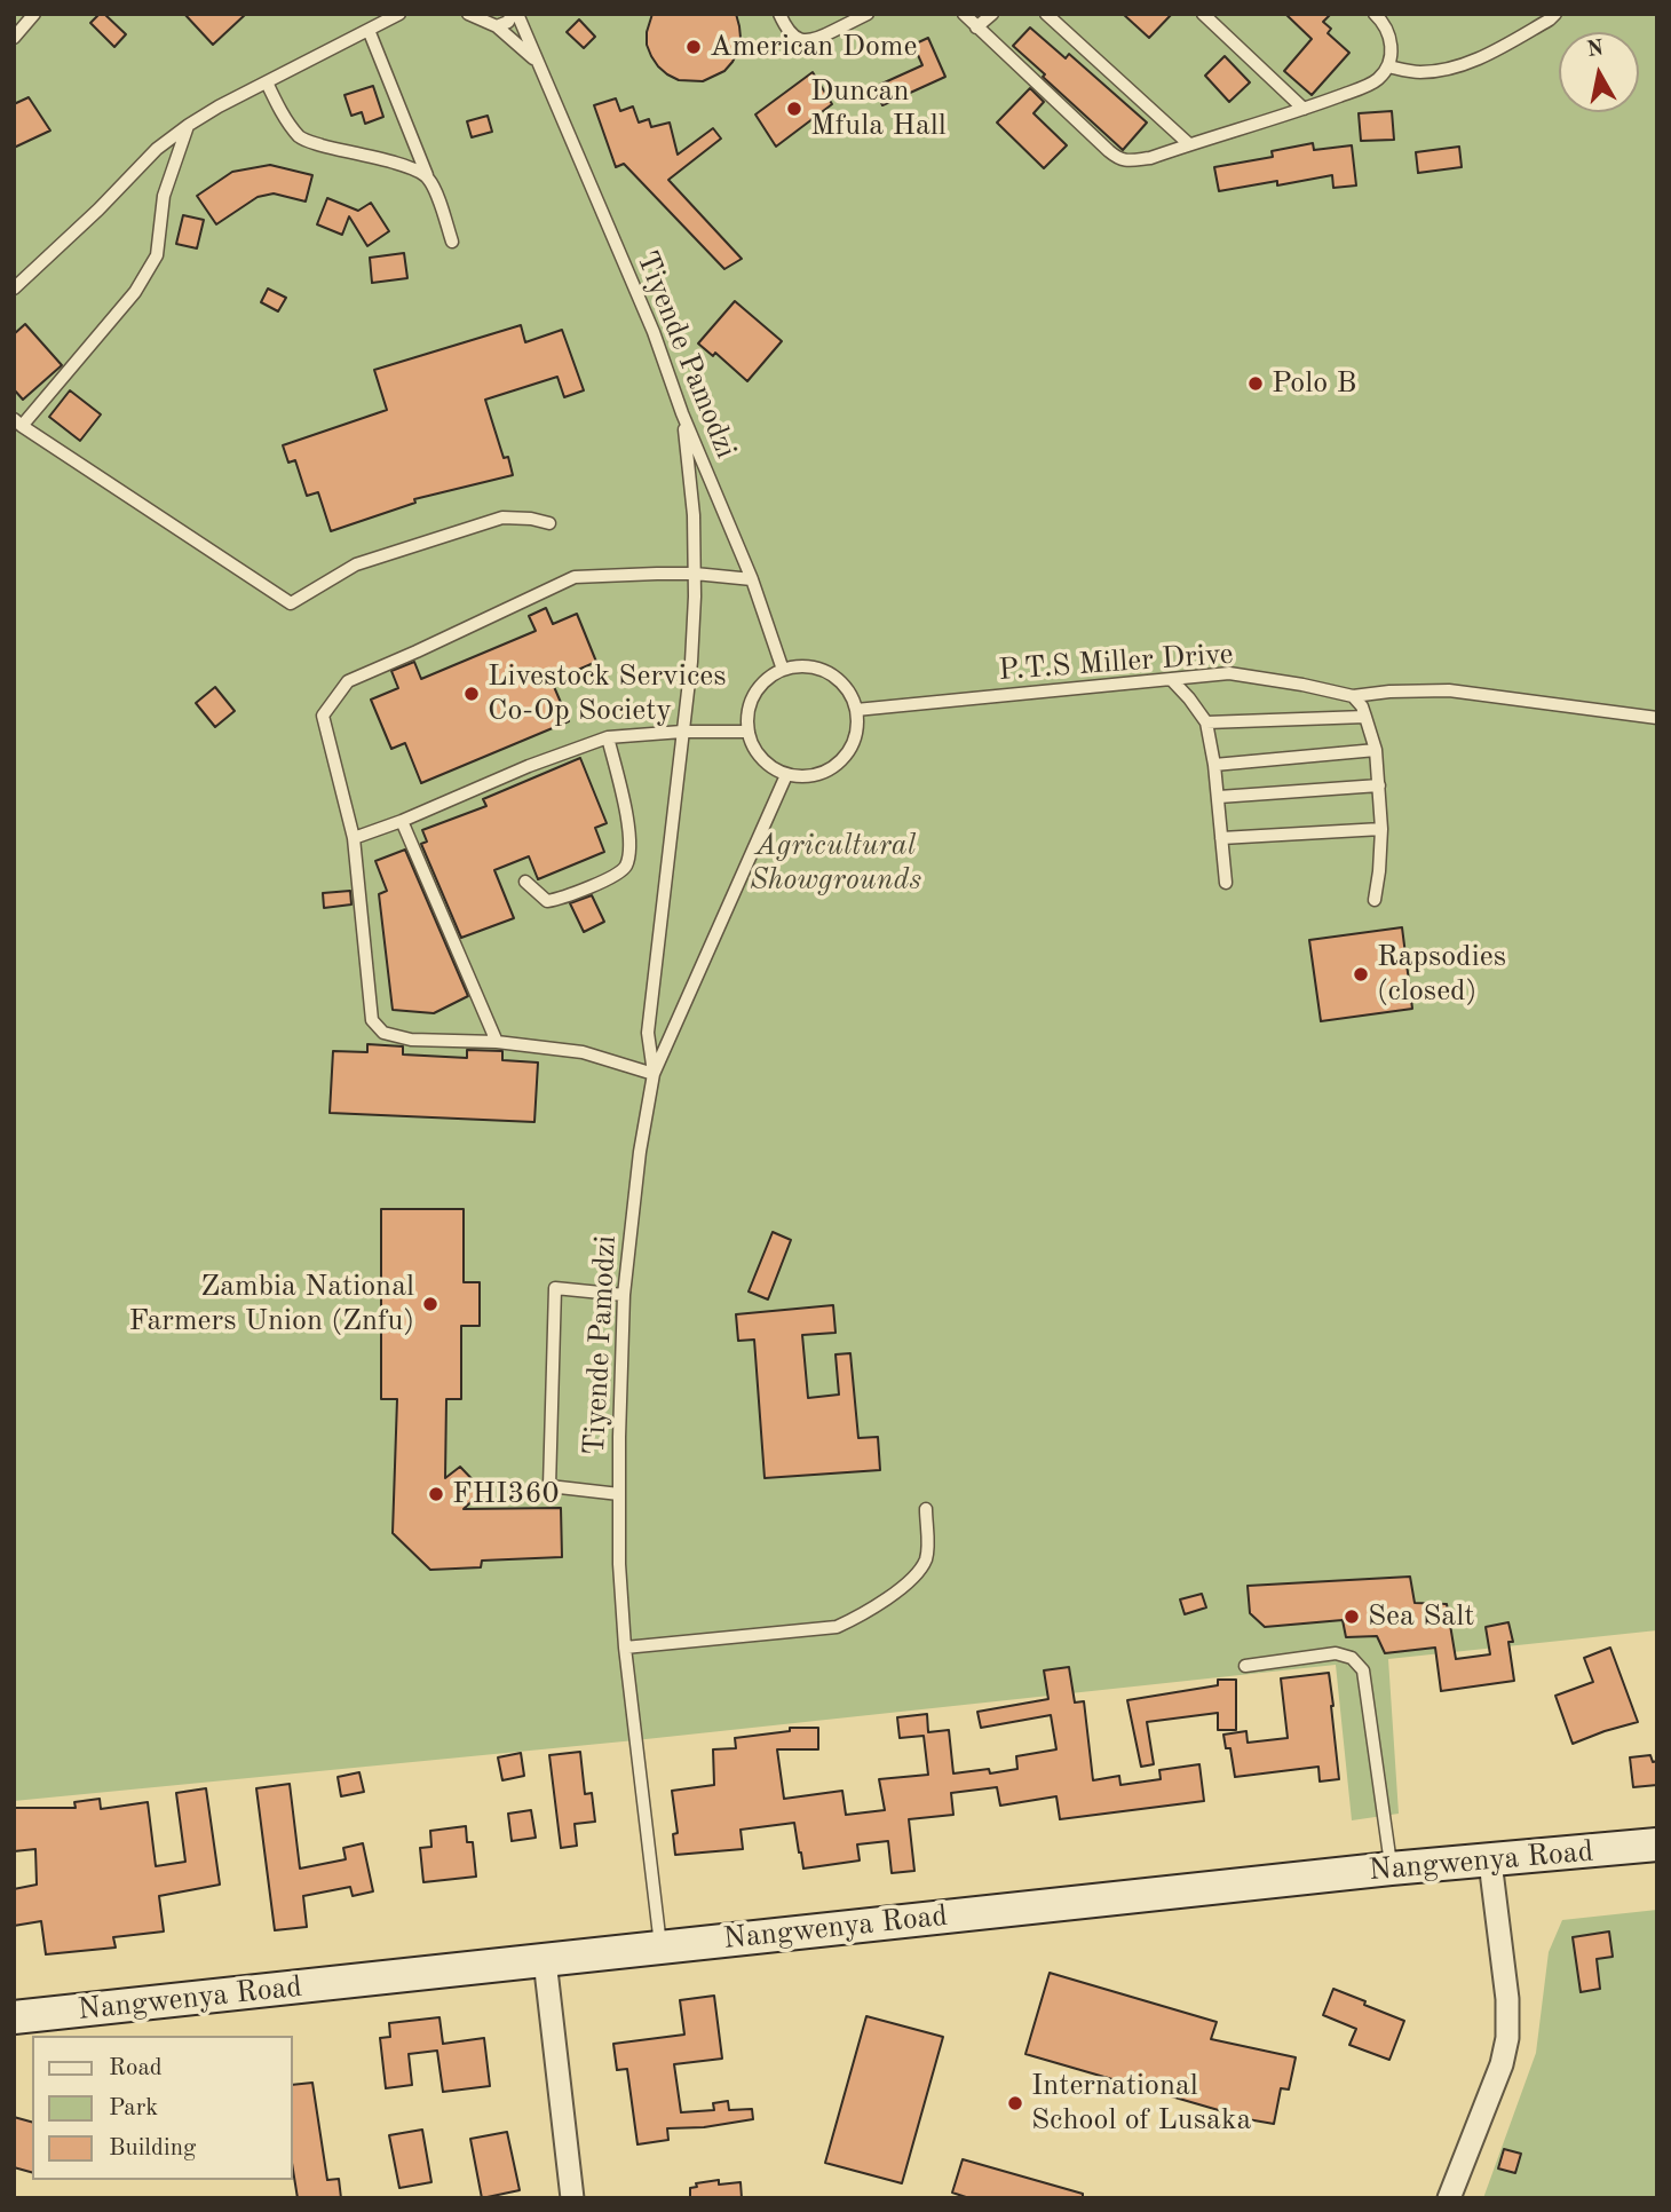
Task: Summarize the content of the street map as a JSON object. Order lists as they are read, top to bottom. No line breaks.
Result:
{"streets":{"main road":["Nangwenya Road"],"lane":["Tiyende Pamodzi","P.T.S Miller Drive"]},"crossings":[["Tiyende Pamodzi","P.T.S Miller Drive"],["Tiyende Pamodzi","Nangwenya Road"]],"parks":["Agricultural Showgrounds"],"places":["American Dome","Duncan Mfula Hall","Polo B","Livestock Services Co-Op Society","Rapsodies (closed)","Zambia National Farmers Union (Znfu)","FHI360","Sea Salt","International School of Lusaka"],"legend":["Road","Park","Building"],"north":"top"}
